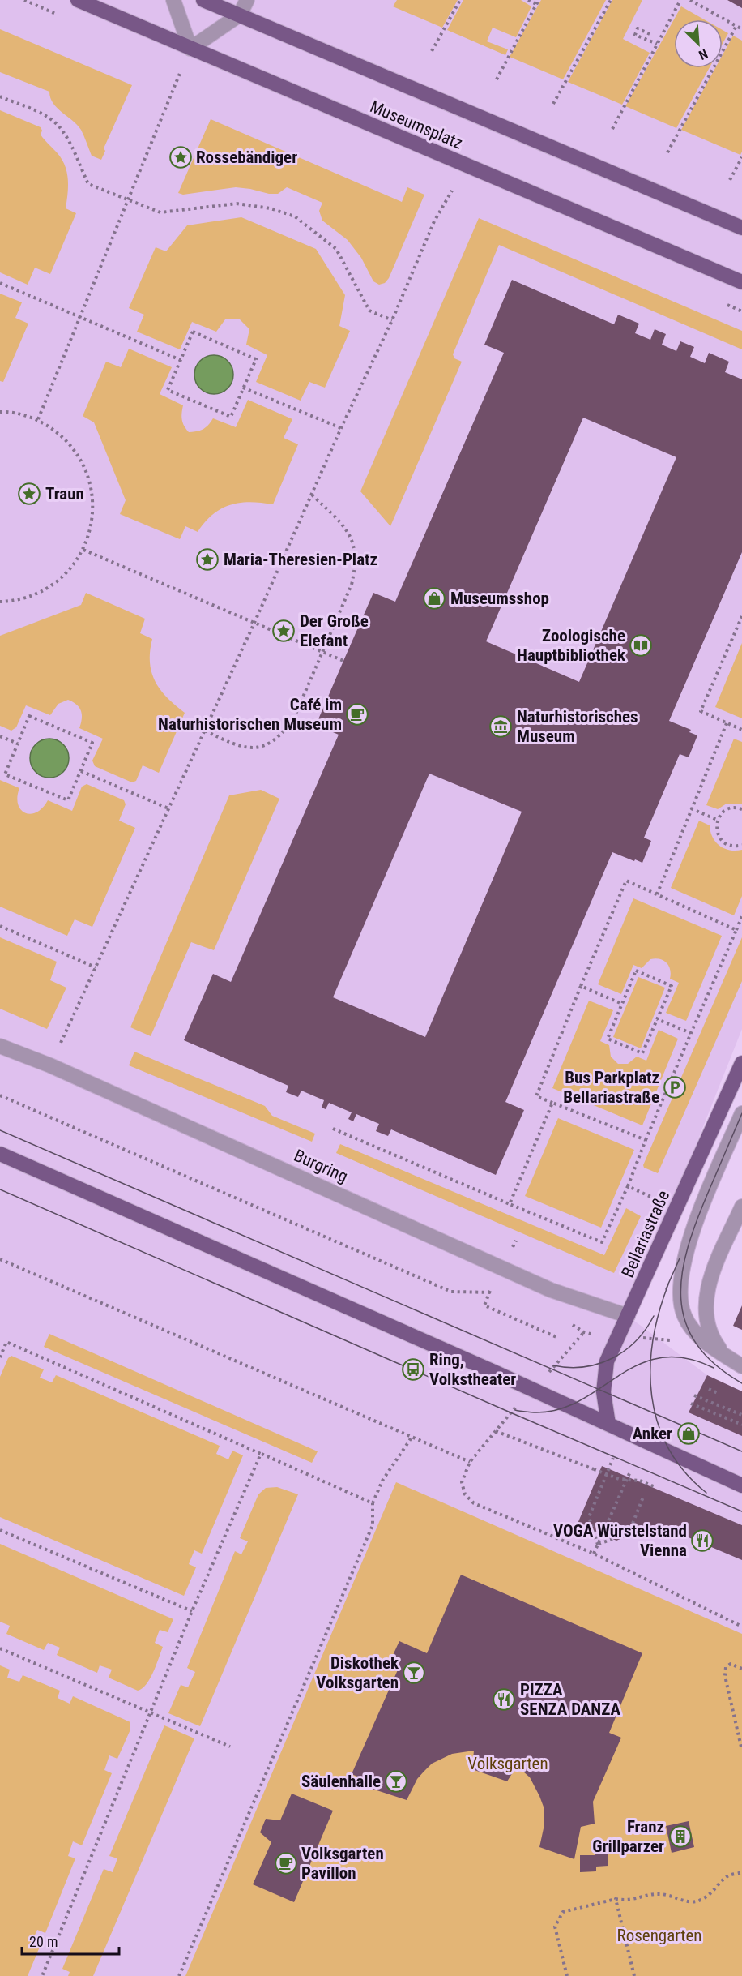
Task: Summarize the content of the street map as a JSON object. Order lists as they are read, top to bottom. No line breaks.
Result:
{"streets":{"main road":["Museumsplatz","Bellariastraße"],"street":["Burgring"]},"crossings":[["Burgring","Bellariastraße"]],"parks":["Volksgarten","Rosengarten"],"places":{"place":["Rossebändiger","Traun","Maria-Theresien-Platz","Der Große Elefant"],"shop":["Museumsshop","Anker"],"library":["Zoologische Hauptbibliothek"],"cafe":["Café im Naturhistorischen Museum","Volksgarten Pavillon"],"museum":["Naturhistorisches Museum"],"parking":["Bus Parkplatz Bellariastraße"],"bus stop":["Ring, Volkstheater"],"restaurant":["VOGA Würstelstand Vienna","PIZZA SENZA DANZA"],"bar":["Diskothek Volksgarten","Säulenhalle"],"building":["Franz Grillparzer"]},"scale_bar":"20 m","north":"bottom right"}
